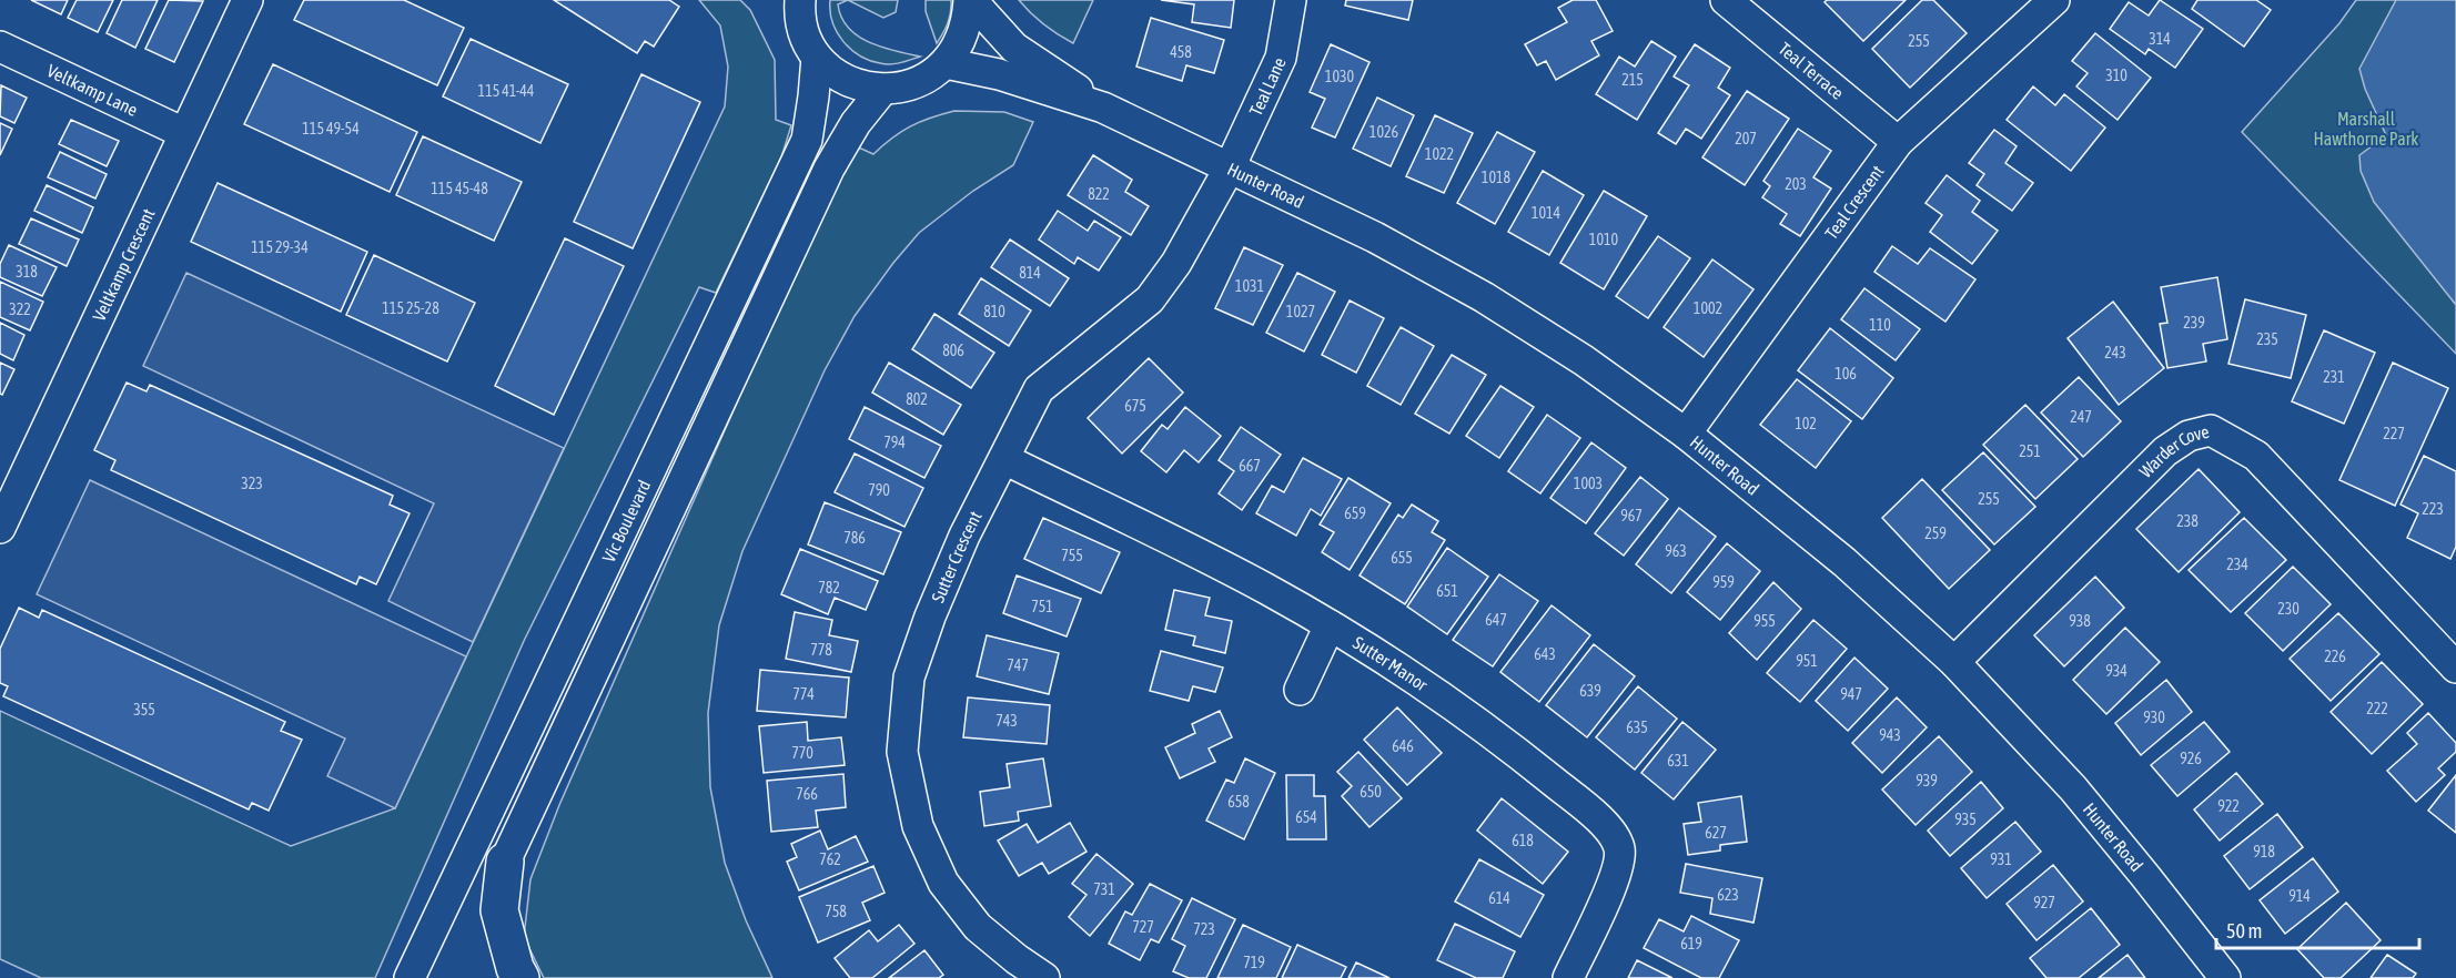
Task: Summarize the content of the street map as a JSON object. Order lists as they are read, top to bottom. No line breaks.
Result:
{"streets":{"street":["Teal Terrace","Teal Lane","Veltkamp Lane","Hunter Road","Teal Crescent","Veltkamp Crescent","Warder Cove","Vic Boulevard","Sutter Crescent","Sutter Manor"]},"crossings":[["Teal Terrace","Teal Crescent"],["Teal Lane","Hunter Road"],["Teal Lane","Sutter Crescent"],["Veltkamp Lane","Veltkamp Crescent"],["Hunter Road","Teal Crescent"],["Hunter Road","Warder Cove"],["Hunter Road","Sutter Crescent"],["Sutter Crescent","Sutter Manor"]],"parks":["Marshall Hawthorne Park"],"house_numbers":["314","255","458","310","1030","215","115 41-44","115 49-54","1026","207","1022","1018","203","115 45-48","822","1014","1010","115 29-34","318","814","1031","115 25-28","1002","322","810","1027","239","110","235","806","243","106","231","802","675","247","102","227","794","251","667","323","1003","790","255","223","659","967","238","259","786","963","755","655","234","959","782","651","751","230","647","955","938","778","643","226","951","747","934","639","774","947","222","355","930","743","635","943","646","770","926","631","939","650","766","658","922","654","935","627","618","918","762","931","731","623","914","614","927","758","727","723","619","719"],"scale_bar":"50 m"}
